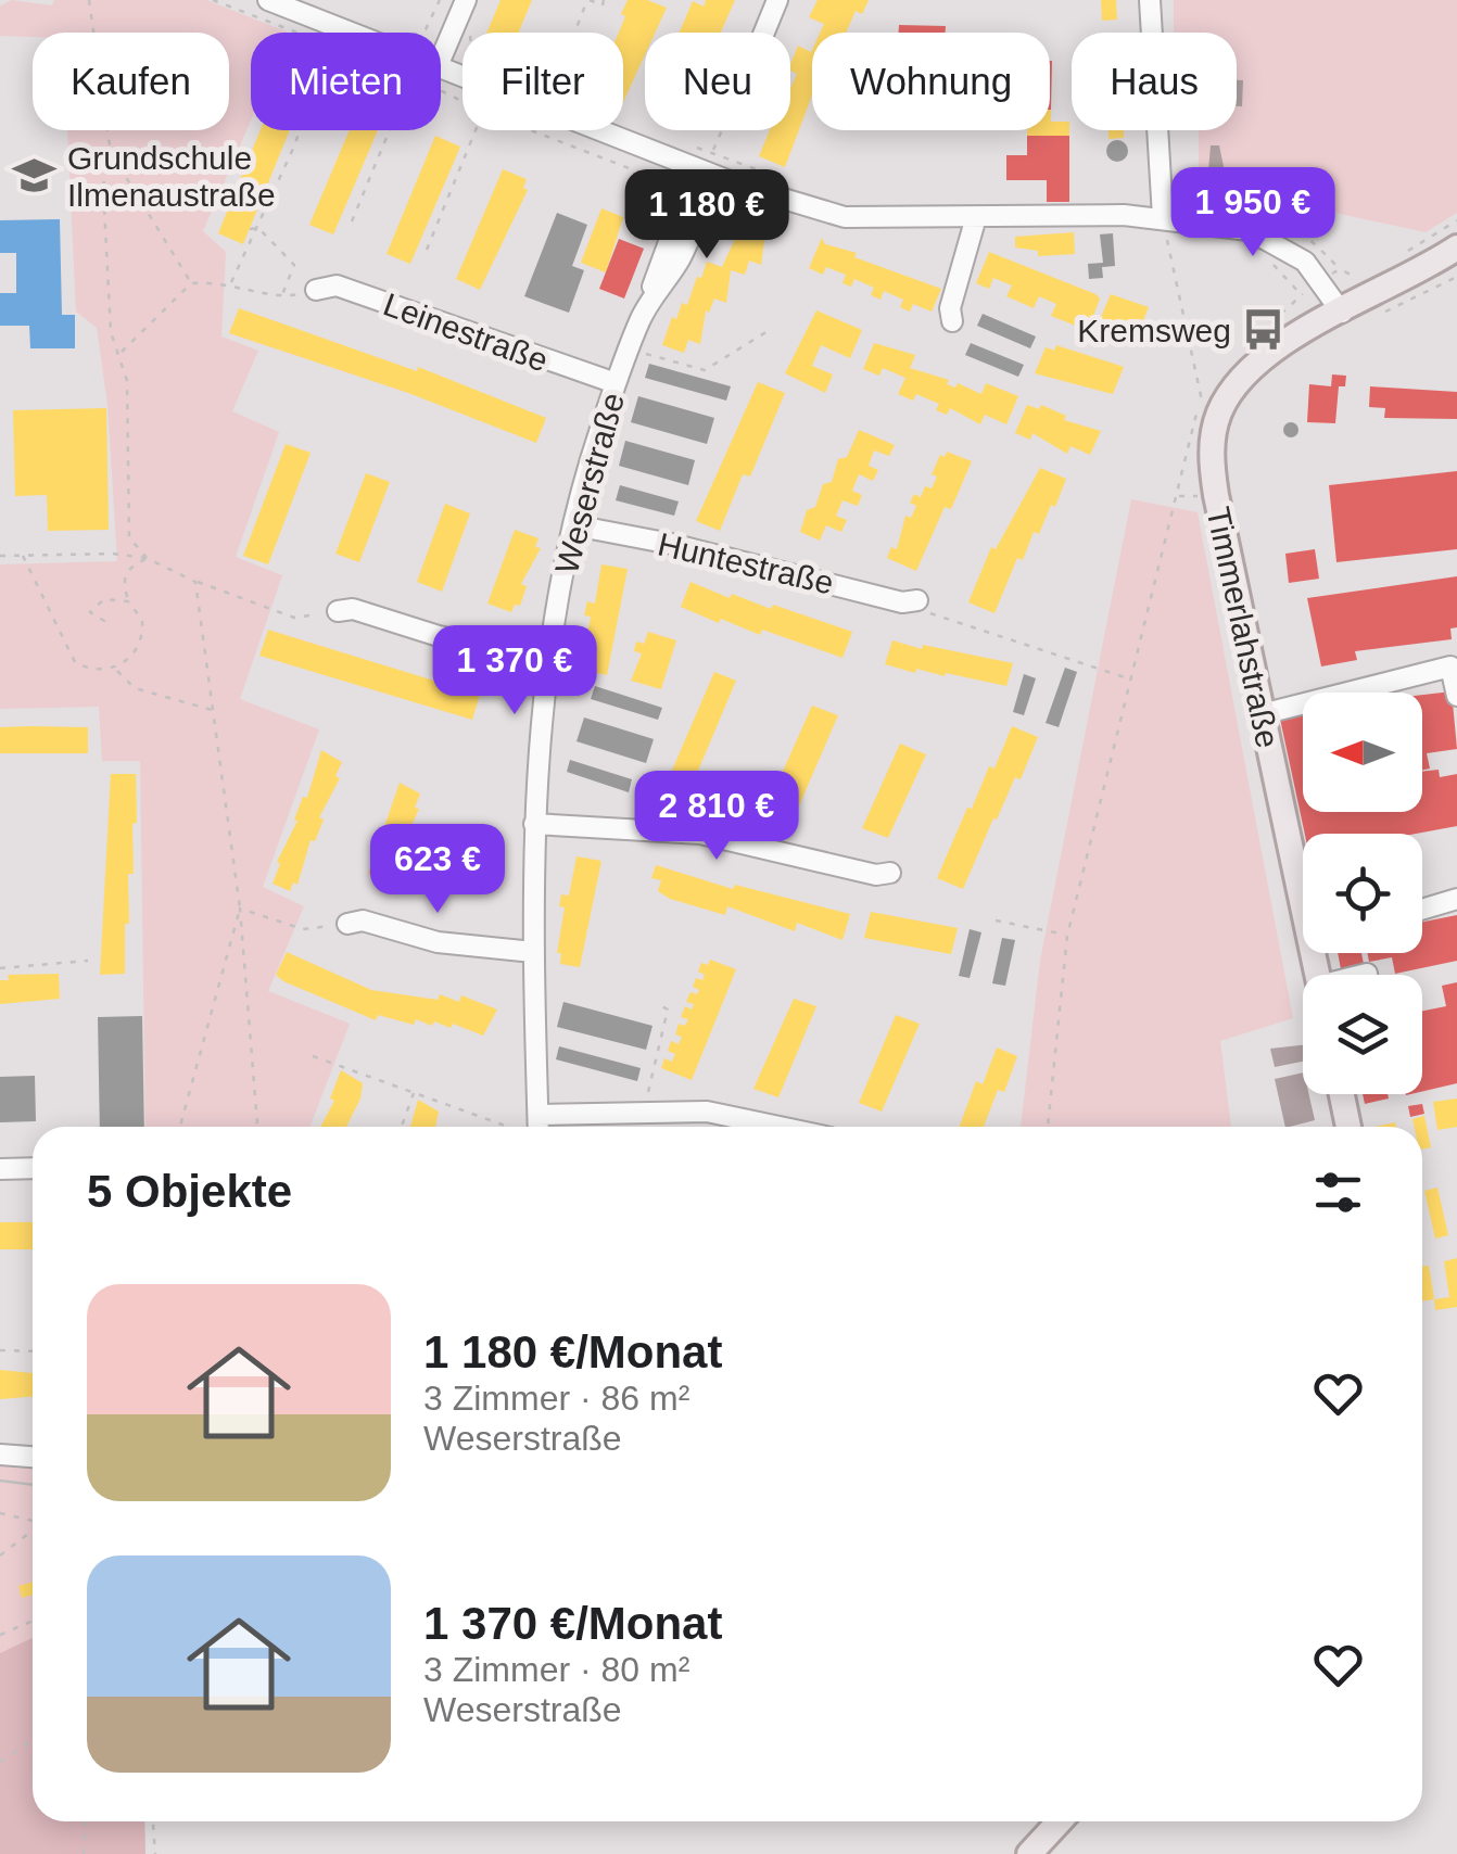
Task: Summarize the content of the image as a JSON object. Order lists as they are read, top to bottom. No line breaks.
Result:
{"streets":{"main road":["Timmerlahstraße"],"street":["Leinestraße","Weserstraße","Huntestraße"]},"crossings":[["Leinestraße","Weserstraße"],["Weserstraße","Huntestraße"]],"places":{"school or university":["Grundschule Ilmenaustraße"],"bus stop":["Kremsweg"]},"north":"left","page":{"chip":["Kaufen","Mieten","Filter","Neu","Wohnung","Haus"],"price":["1 950 €","1 180 €","1 370 €","2 810 €","623 €"],"heading":"5 Objekte","list":[{"name":"1 180 €/Monat","note":"3 Zimmer · 86 m² · Weserstraße"},{"name":"1 370 €/Monat","note":"3 Zimmer · 80 m² · Weserstraße"}]}}
